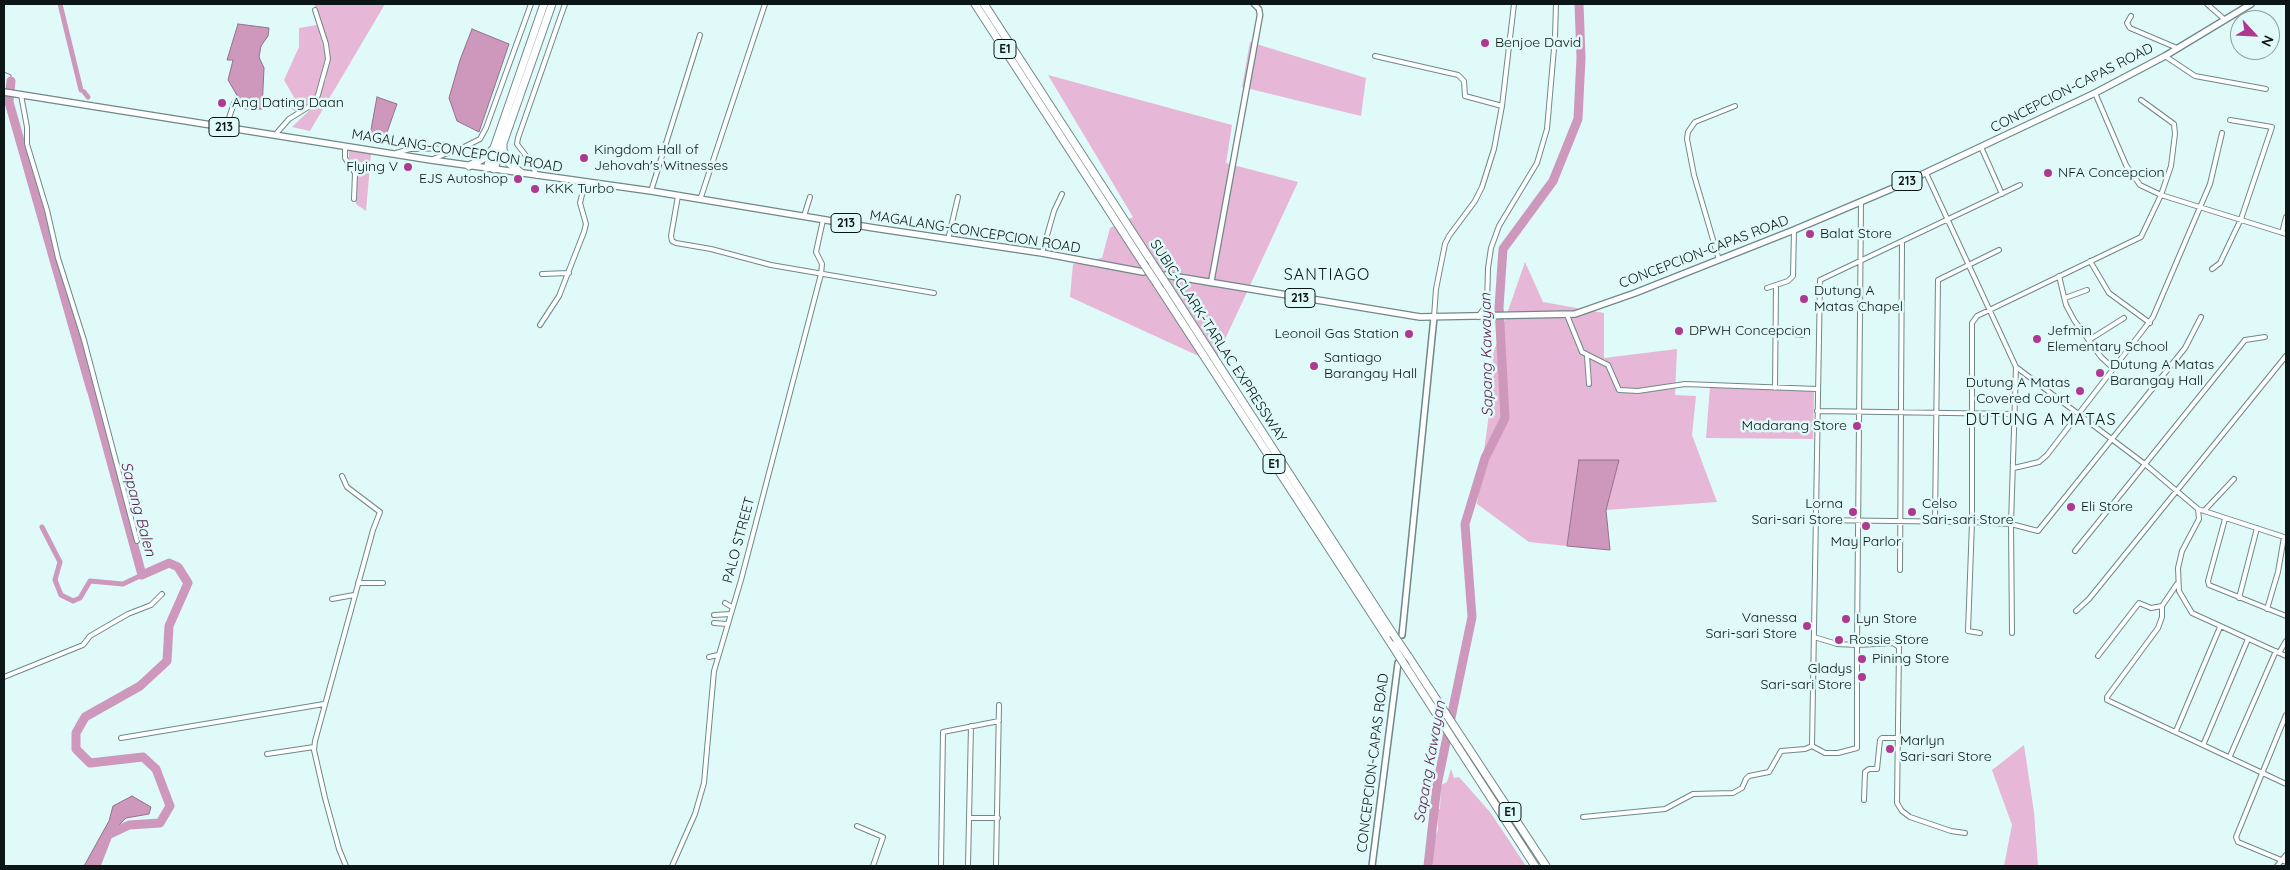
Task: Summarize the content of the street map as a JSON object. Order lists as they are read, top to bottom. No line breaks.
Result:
{"streets":{"highway":["E1","SUBIC-CLARK-TARLAC EXPRESSWAY"],"main road":["CONCEPCION-CAPAS ROAD","213","MAGALANG-CONCEPCION ROAD"],"street":["PALO STREET"]},"crossings":[["CONCEPCION-CAPAS ROAD","213"],["MAGALANG-CONCEPCION ROAD","PALO STREET"]],"districts":["SANTIAGO","DUTUNG A MATAS"],"water":["Sapang Kawayan","Sapang Balen"],"places":["Benjoe David","Ang Dating Daan","Kingdom Hall of Jehovah's Witnesses","Flying V","NFA Concepcion","EJS Autoshop","KKK Turbo","Balat Store","Dutung A Matas Chapel","DPWH Concepcion","Leonoil Gas Station","Jefmin Elementary School","Santiago Barangay Hall","Dutung A Matas Barangay Hall","Dutung A Matas Covered Court","Madarang Store","Eli Store","Lorna Sari-sari Store","Celso Sari-sari Store","May Parlor","Lyn Store","Vanessa Sari-sari Store","Rossie Store","Pining Store","Gladys Sari-sari Store","Marlyn Sari-sari Store"],"north":"bottom right"}
